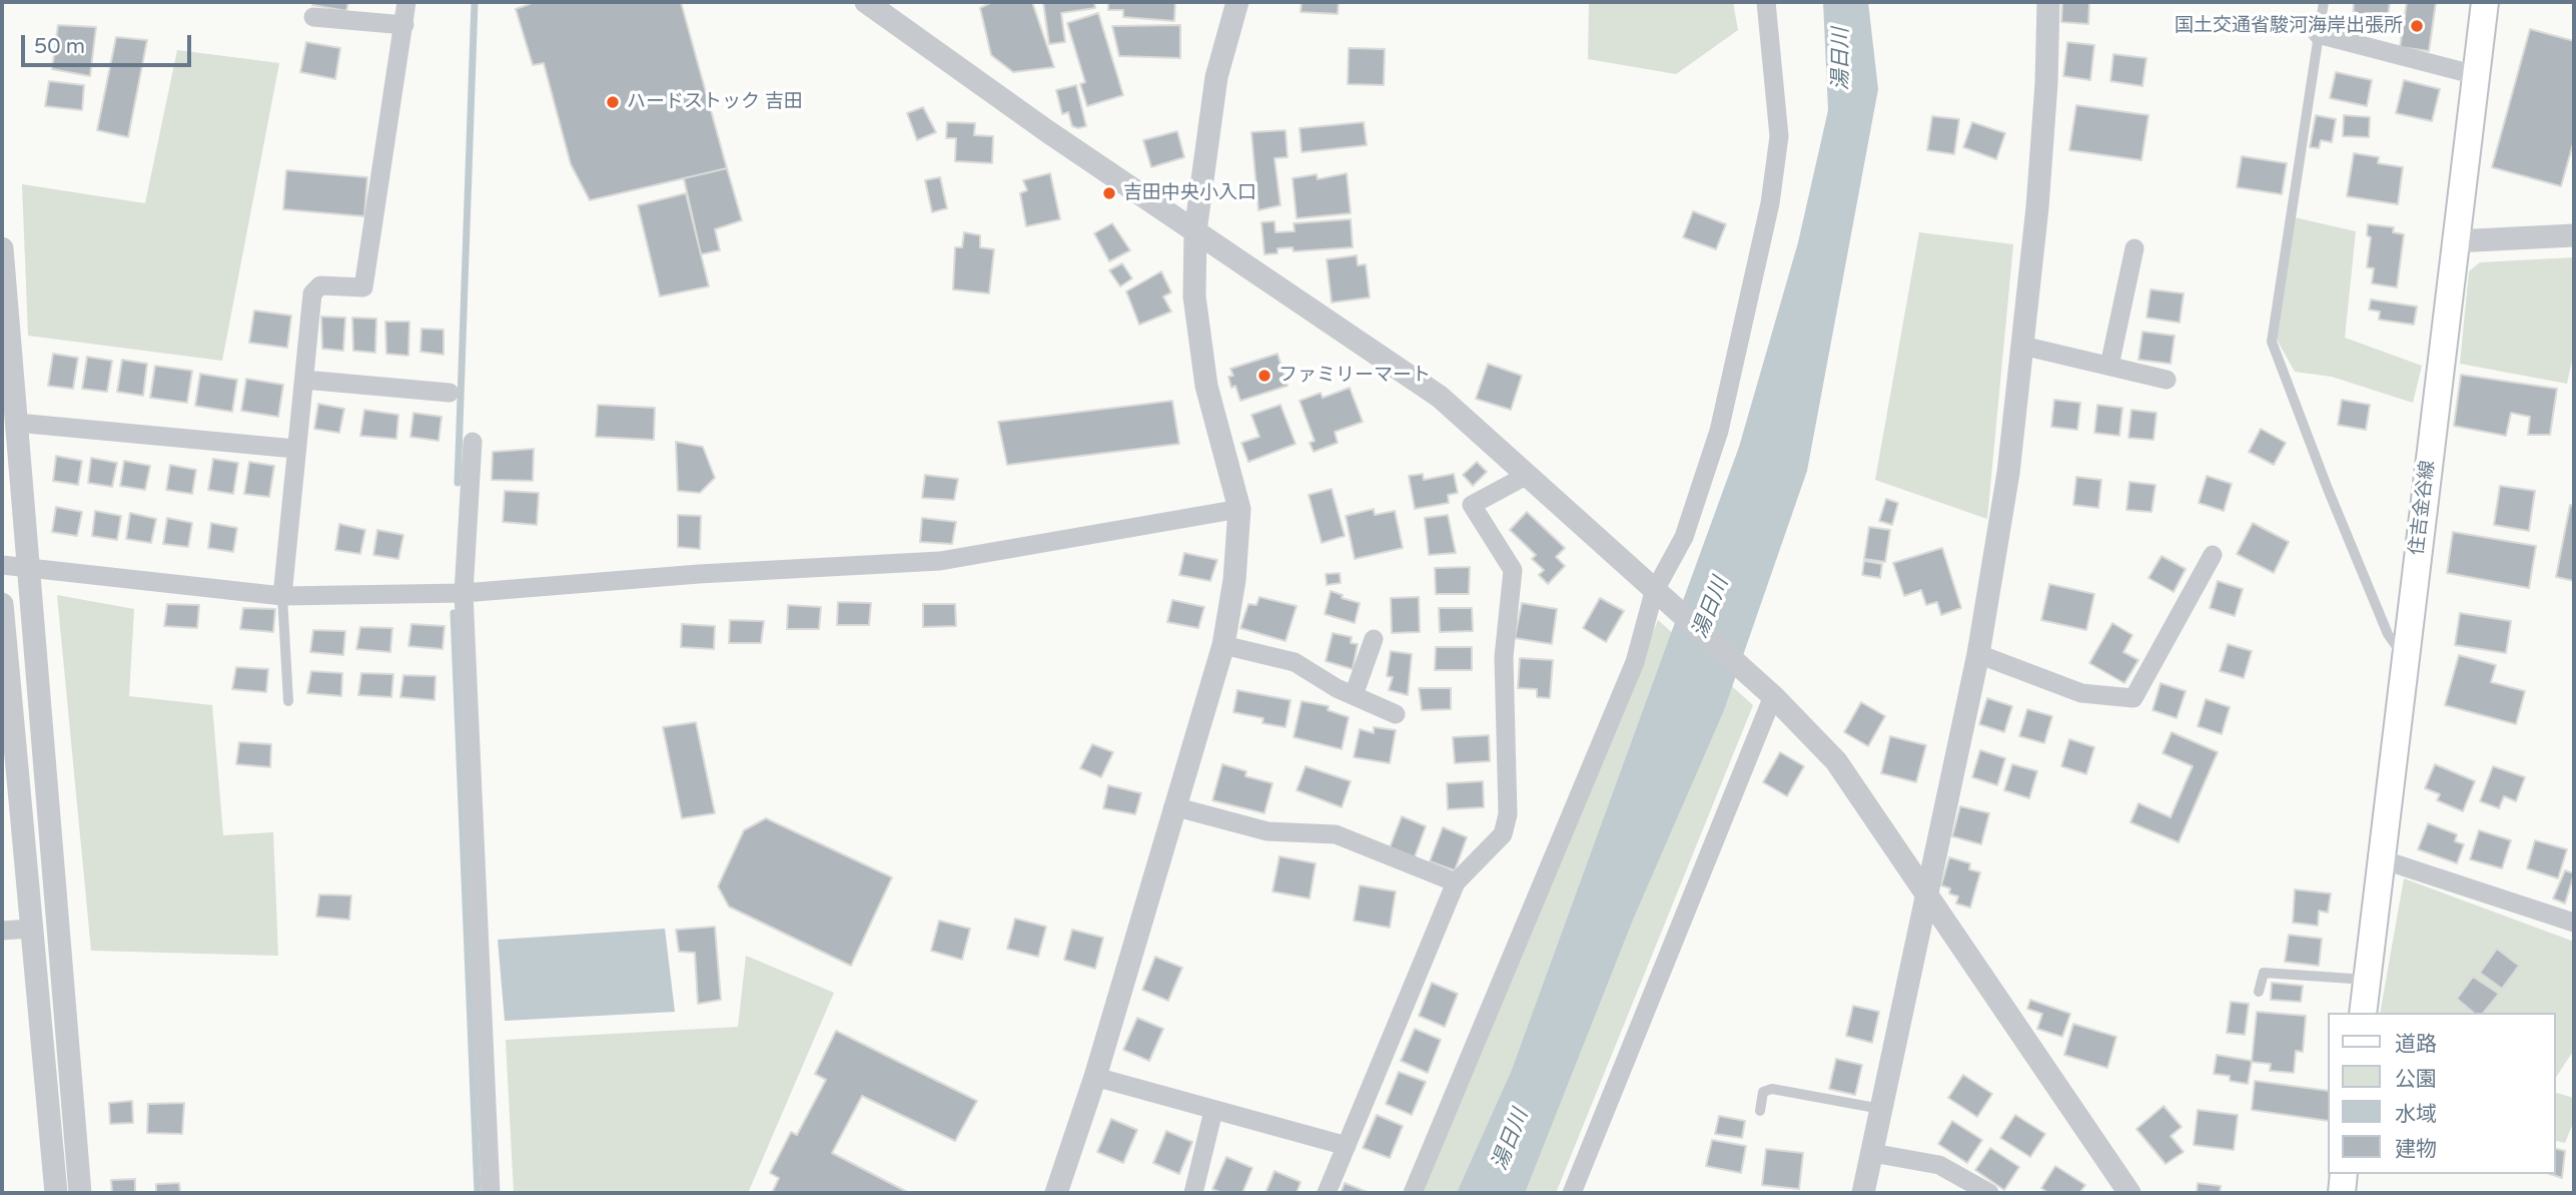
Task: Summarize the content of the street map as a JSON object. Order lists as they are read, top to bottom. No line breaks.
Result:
{"streets":{"main road":["住吉金谷線"]},"water":["湯日川"],"places":["国土交通省駿河海岸出張所","ハードストック 吉田","吉田中央小入口","ファミリーマート"],"legend":["道路","公園","水域","建物"],"scale_bar":"50 m"}
